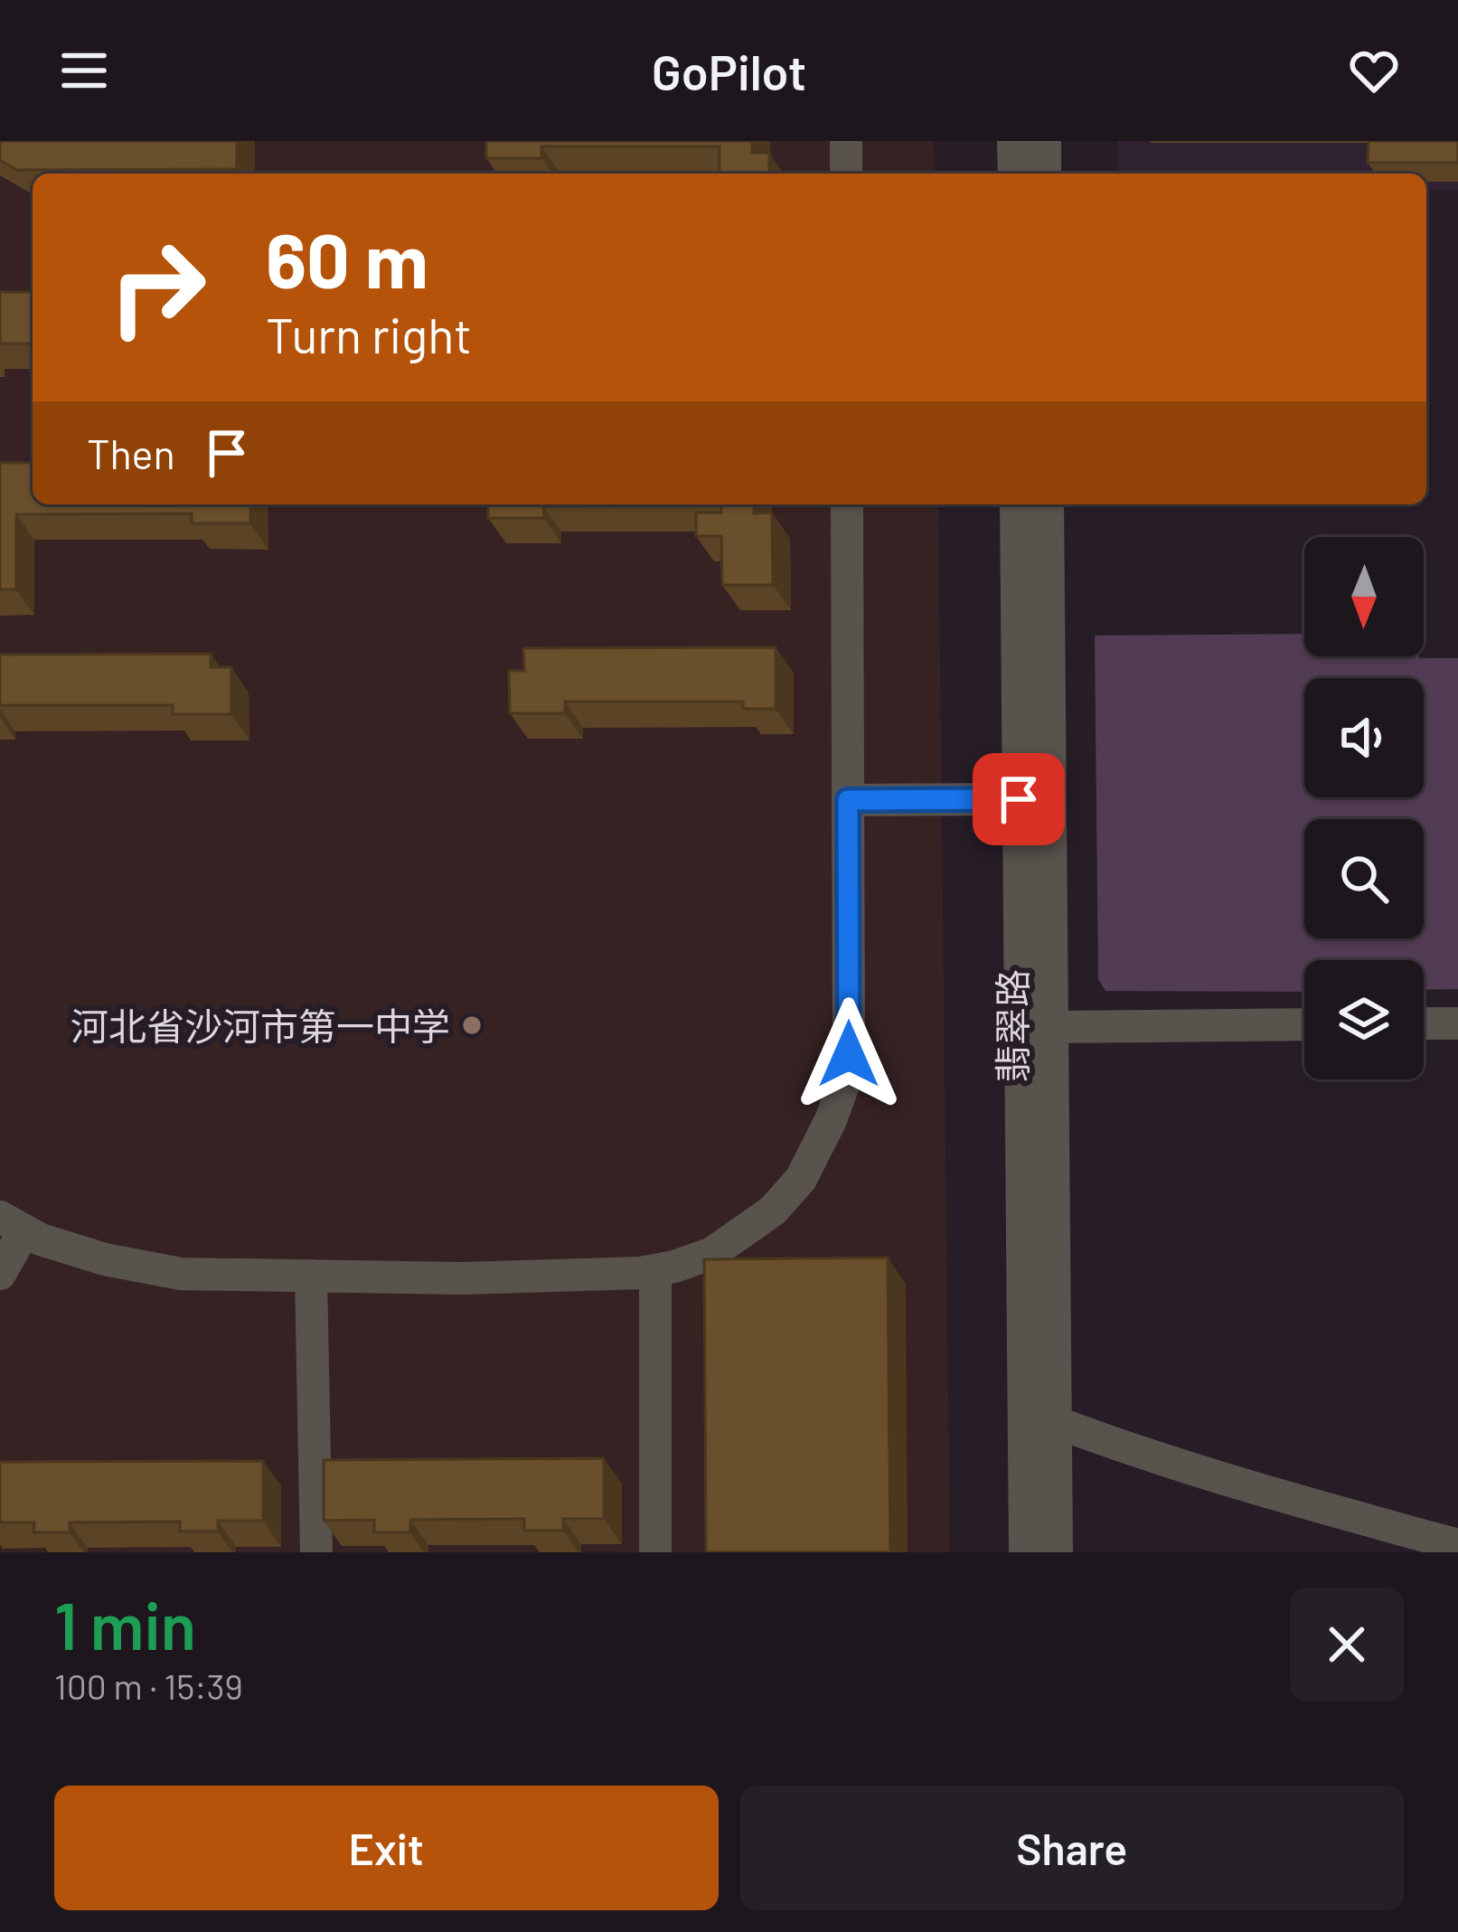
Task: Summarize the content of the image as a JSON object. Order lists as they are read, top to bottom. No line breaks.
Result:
{"streets":{"street":["翡翠路"]},"places":["河北省沙河市第一中学"],"north":"bottom","page":{"header":"GoPilot","turn":["60 m","Turn right"],"then":"Then","heading":["1 min","100 m · 15:39"],"buttons":["Exit","Share"]}}
